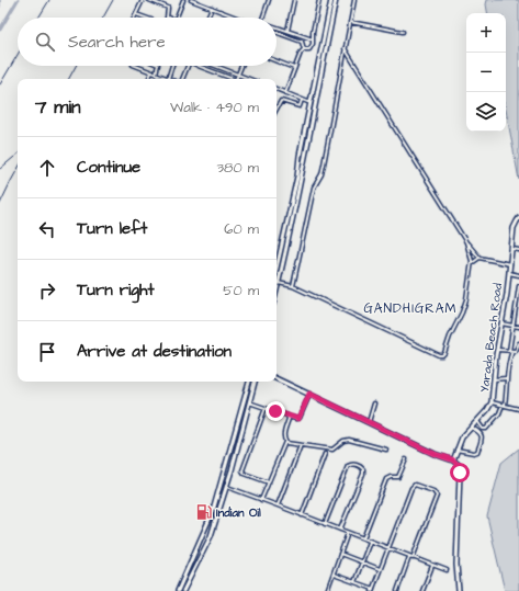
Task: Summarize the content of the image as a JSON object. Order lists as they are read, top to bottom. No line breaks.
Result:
{"streets":{"main road":["Yarada Beach Road"]},"districts":["GANDHIGRAM"],"places":{"fuel station":["Indian Oil"]},"page":{"map_buttons":["+","−"],"search":"Search here","heading":["7 min","Walk · 490 m"],"list":[["Continue","380 m"],["Turn left","60 m"],["Turn right","50 m"],"Arrive at destination"]}}
